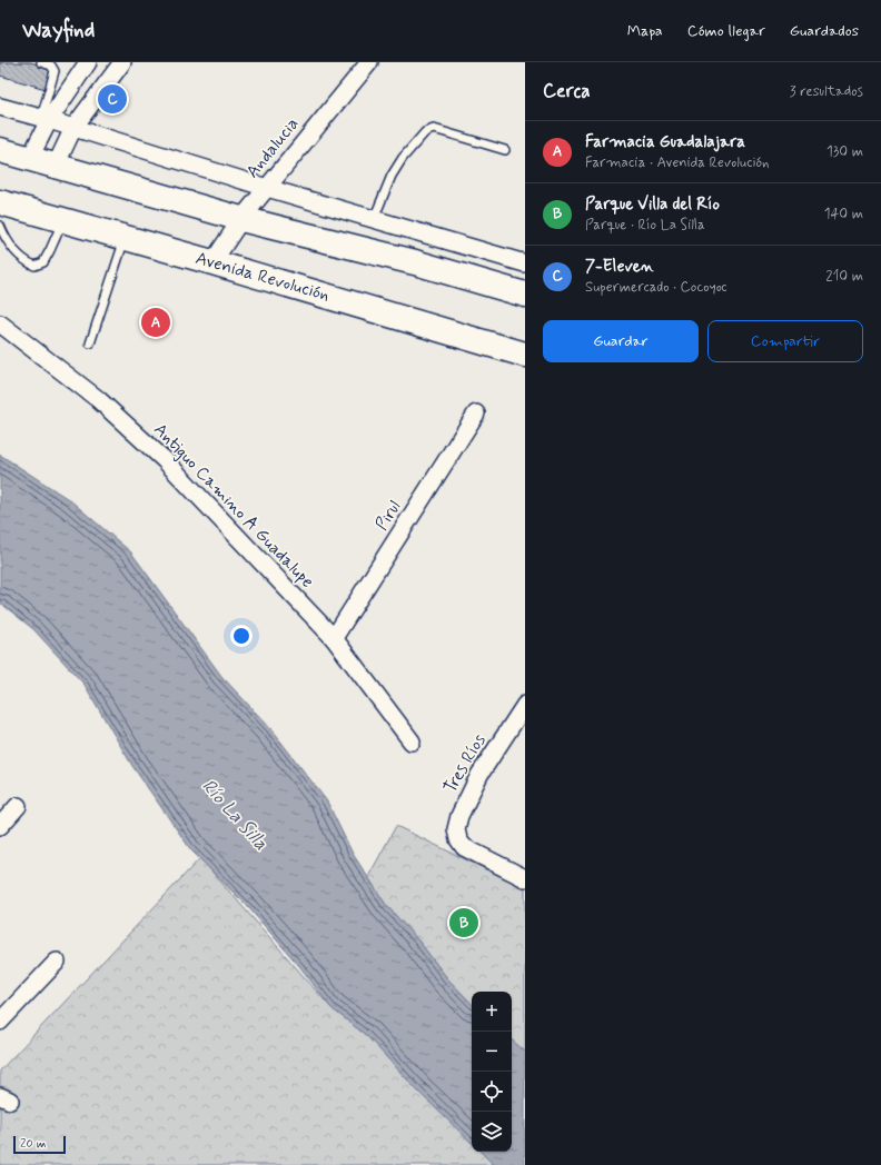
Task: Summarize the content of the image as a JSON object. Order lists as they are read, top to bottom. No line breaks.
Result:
{"streets":{"main road":["Avenida Revolución"],"street":["Andalucia","Antiguo Camino A Guadalupe","Pirul","Tres Ríos"]},"crossings":[["Andalucia","Avenida Revolución"],["Antiguo Camino A Guadalupe","Pirul"]],"water":["Río La Silla"],"scale_bar":"20 m","page":{"header":"Wayfind","nav":["Mapa","Cómo llegar","Guardados"],"heading":["Cerca","3 resultados"],"pins":["C","A","B"],"list":[{"mark":"A","name":"Farmacia Guadalajara","note":"Farmacia · Avenida Revolución","value":"130 m"},{"mark":"B","name":"Parque Villa del Río","note":"Parque · Río La Silla","value":"140 m"},{"mark":"C","name":"7-Eleven","note":"Supermercado · Cocoyoc","value":"210 m"}],"buttons":["Guardar","Compartir"],"map_buttons":["+","−"],"scale":"20 m"}}
